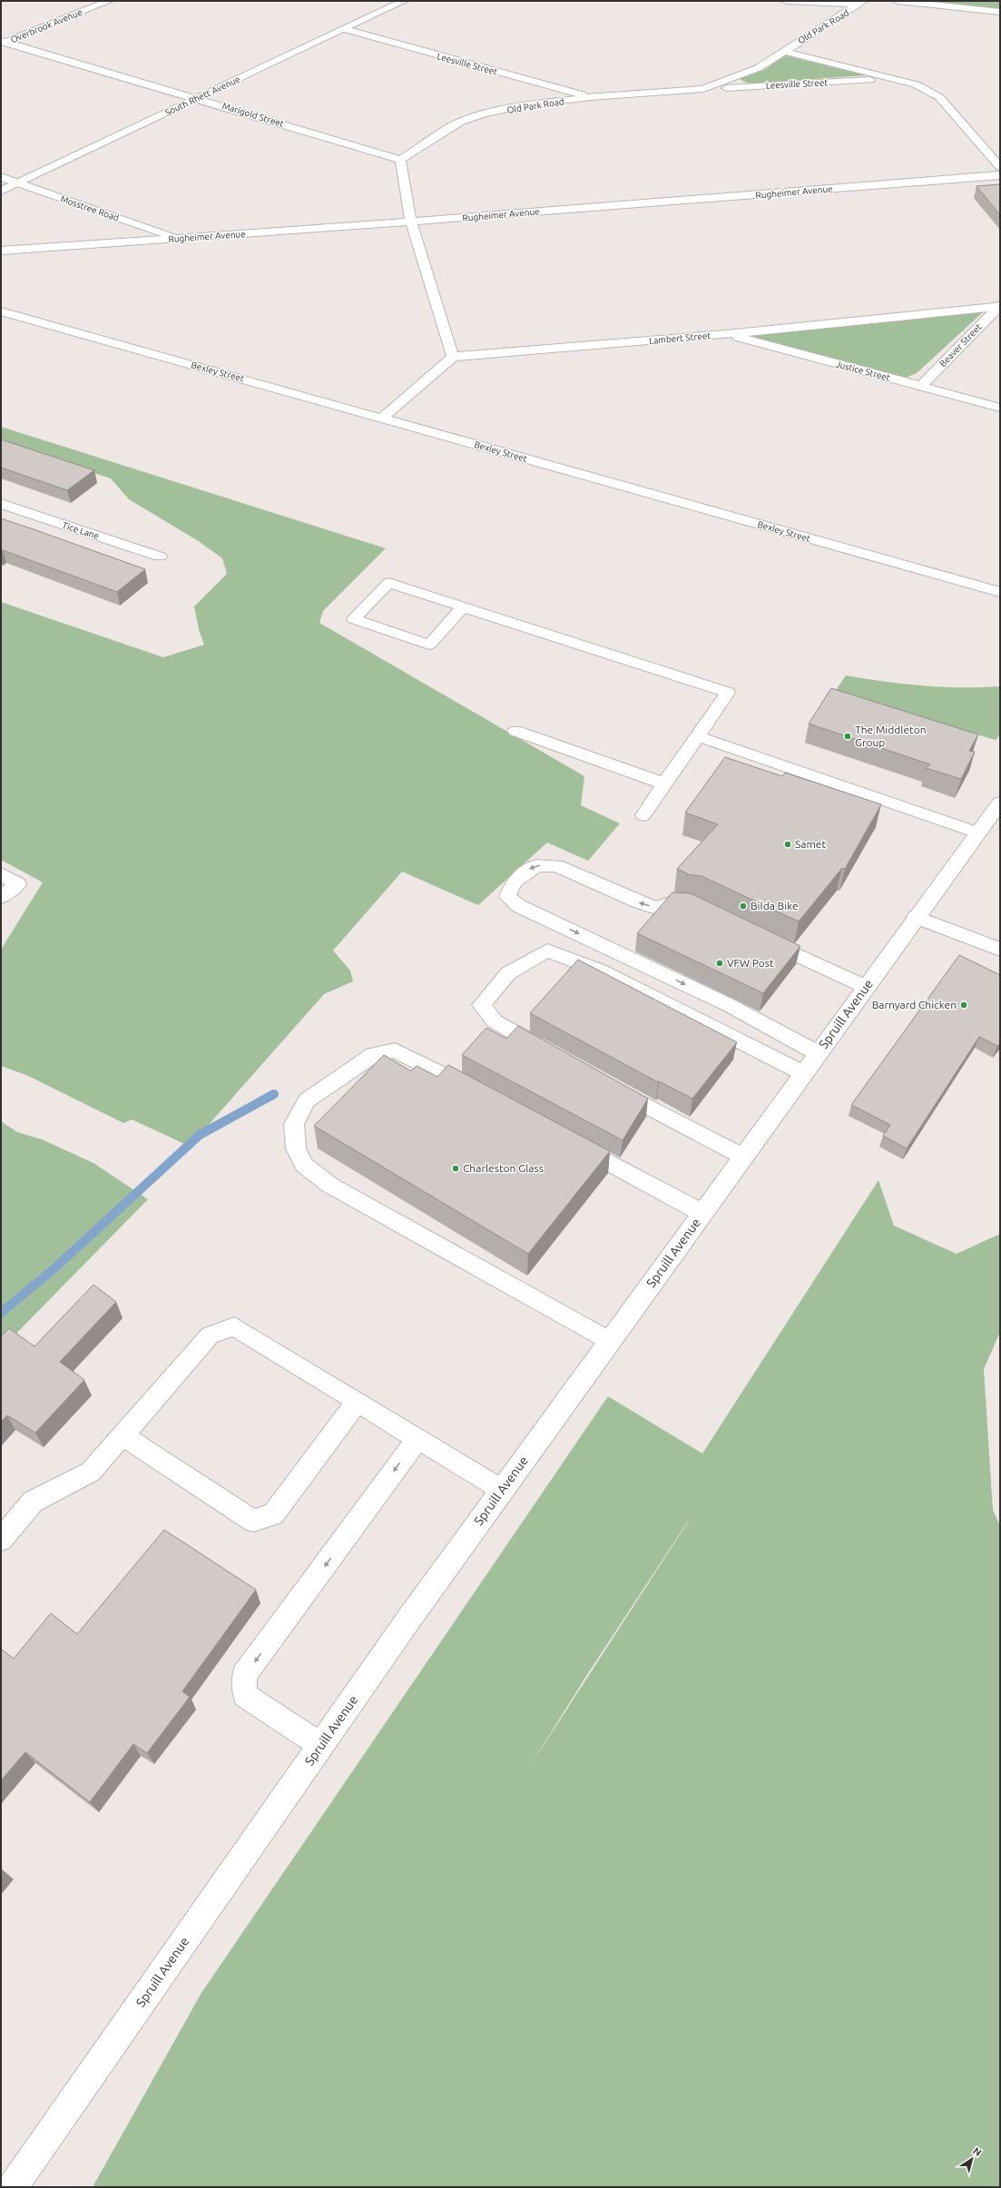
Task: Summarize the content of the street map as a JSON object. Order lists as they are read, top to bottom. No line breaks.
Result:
{"streets":{"street":["Overbrook Avenue","Old Park Road","Leesville Street","South Rhett Avenue","Marigold Street","Rugheimer Avenue","Mosstree Road","Lambert Street","Beaver Street","Justice Street","Bexley Street","Tice Lane","Spruill Avenue"]},"crossings":[["Overbrook Avenue","Marigold Street"],["Old Park Road","Leesville Street"],["Old Park Road","Marigold Street"],["Leesville Street","South Rhett Avenue"],["South Rhett Avenue","Marigold Street"],["South Rhett Avenue","Mosstree Road"],["Rugheimer Avenue","Mosstree Road"],["Lambert Street","Beaver Street"],["Lambert Street","Justice Street"],["Beaver Street","Justice Street"]],"places":["The Middleton Group","Samet","Bilda Bike","VFW Post","Barnyard Chicken","Charleston Glass"],"north":"top right"}
